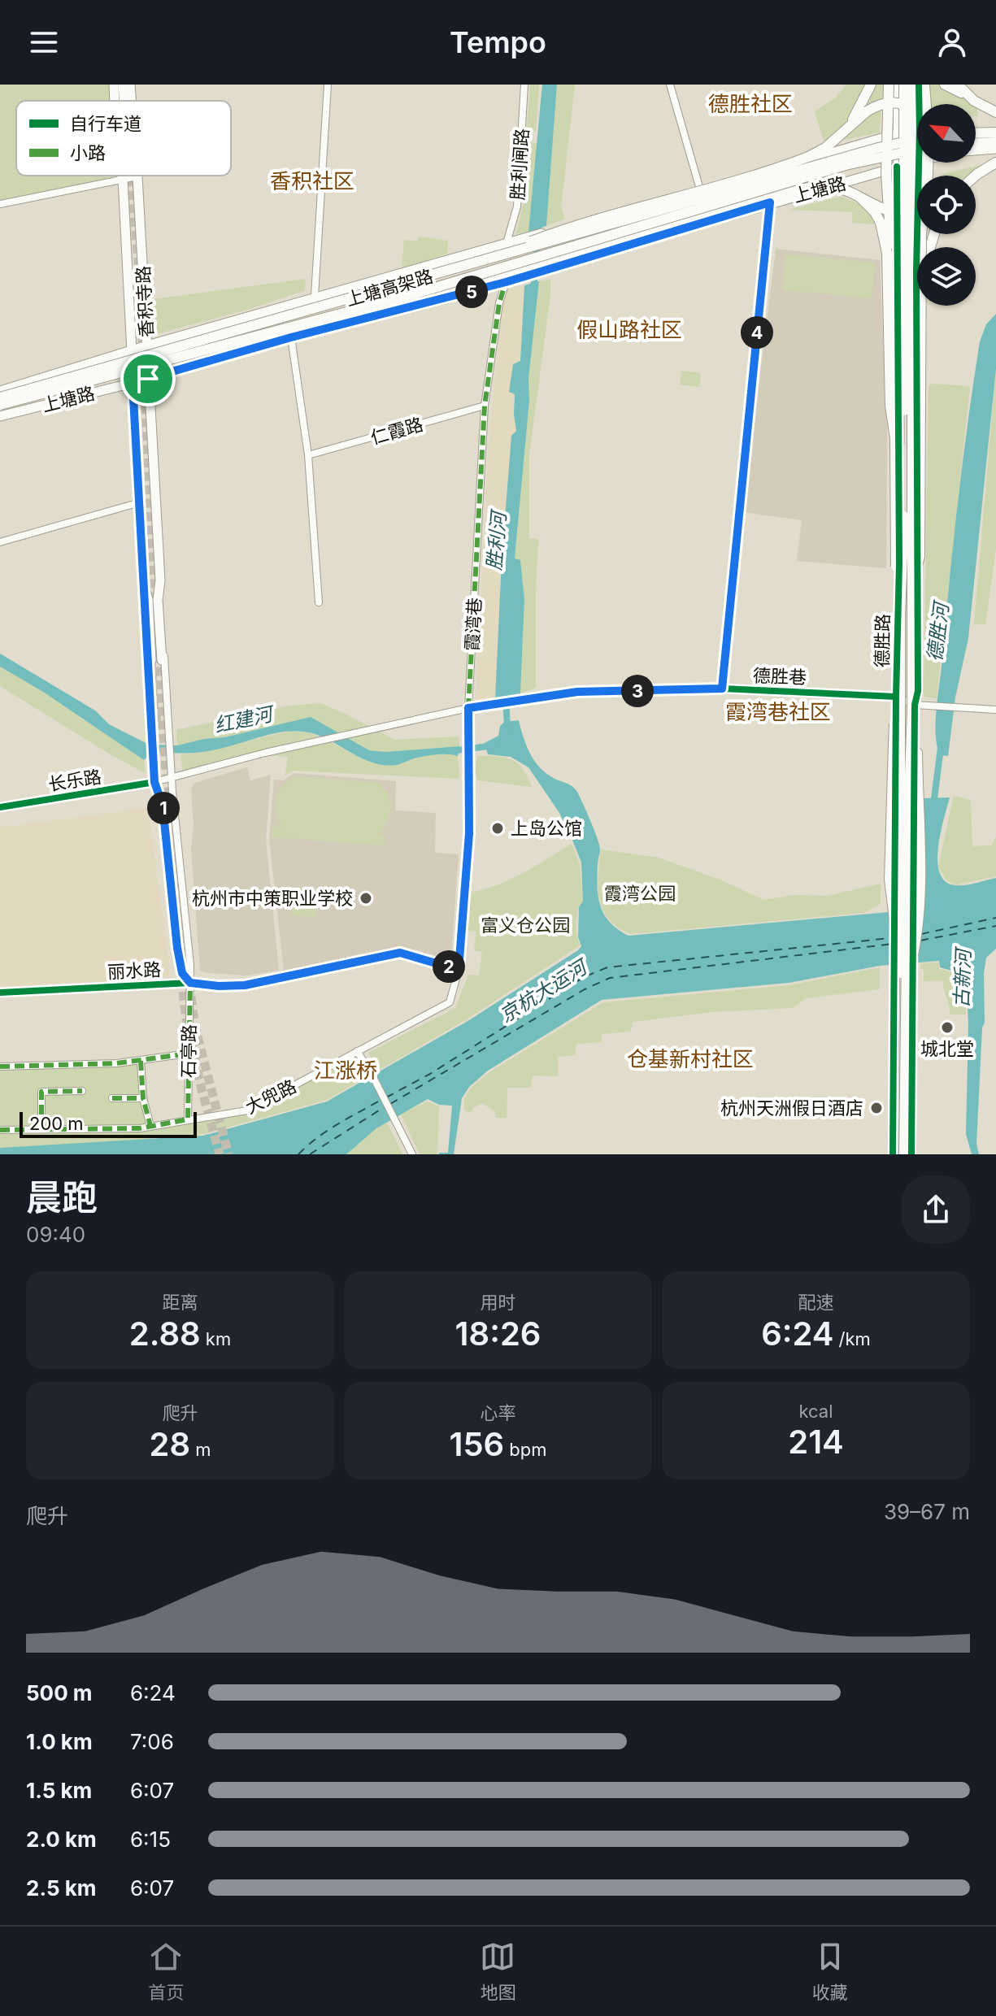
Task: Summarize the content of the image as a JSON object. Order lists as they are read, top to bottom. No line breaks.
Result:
{"streets":{"highway":["上塘高架路"],"main road":["上塘路","香积寺路","德胜路"],"street":["胜利闸路","仁霞路","霞湾巷","德胜巷","长乐路","丽水路","石亭路","大兜路"]},"crossings":[["胜利闸路","上塘路"],["上塘路","香积寺路"],["上塘路","霞湾巷"],["上塘路","德胜路"],["香积寺路","长乐路"],["香积寺路","丽水路"],["香积寺路","石亭路"],["仁霞路","霞湾巷"],["霞湾巷","德胜巷"],["霞湾巷","长乐路"],["霞湾巷","丽水路"],["霞湾巷","大兜路"],["德胜路","德胜巷"],["德胜巷","长乐路"],["丽水路","石亭路"],["丽水路","大兜路"],["石亭路","大兜路"]],"districts":["德胜社区","香积社区","假山路社区","霞湾巷社区","仓基新村社区","江涨桥"],"water":["胜利河","德胜河","红建河","古新河","京杭大运河"],"parks":["霞湾公园","富义仓公园"],"places":["上岛公馆","杭州市中策职业学校","城北堂","杭州天洲假日酒店"],"legend":["自行车道","小路"],"scale_bar":"200 m","north":"top left","page":{"header":"Tempo","pins":["5","4","3","1","2"],"scale":"200 m","heading":["晨跑","09:40"],"stats":[["距离","2.88 km"],["用时","18:26"],["配速","6:24 /km"],["爬升","28 m"],["心率","156 bpm"],["kcal","214"]],"chart":["爬升","39–67 m"],"list":[{"name":"500 m","note":"6:24"},{"name":"1.0 km","note":"7:06"},{"name":"1.5 km","note":"6:07"},{"name":"2.0 km","note":"6:15"},{"name":"2.5 km","note":"6:07"}],"tabs":["首页","地图","收藏"]}}
